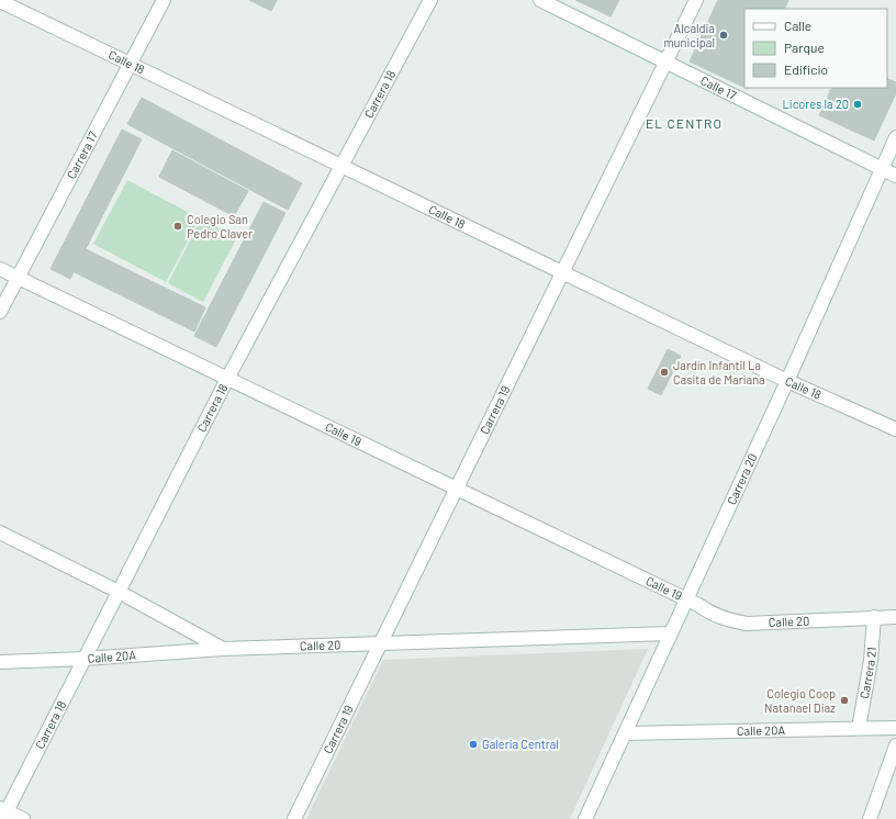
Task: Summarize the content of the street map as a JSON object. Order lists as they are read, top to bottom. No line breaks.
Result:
{"streets":{"street":["Calle 18","Calle 17","Carrera 18","Carrera 17","Carrera 19","Calle 19","Carrera 20","Calle 20","Calle 20A","Carrera 21"]},"crossings":[["Calle 18","Carrera 18"],["Calle 18","Carrera 17"],["Calle 18","Carrera 19"],["Calle 18","Carrera 20"],["Calle 17","Carrera 19"],["Calle 17","Carrera 20"],["Carrera 18","Calle 19"],["Carrera 18","Calle 20"],["Carrera 18","Calle 20A"],["Carrera 17","Calle 19"],["Carrera 19","Calle 19"],["Carrera 19","Calle 20"],["Calle 19","Carrera 20"],["Calle 19","Calle 20"],["Carrera 20","Calle 20"],["Carrera 20","Calle 20A"],["Calle 20","Calle 20A"],["Calle 20","Carrera 21"],["Calle 20A","Carrera 21"]],"districts":["EL CENTRO"],"places":["Alcaldia municipal","Licores la 20","Colegio San Pedro Claver","Jardín Infantil La Casita de Mariana","Colegio Coop Natanael Diaz","Galeria Central"],"legend":["Calle","Parque","Edificio"]}
